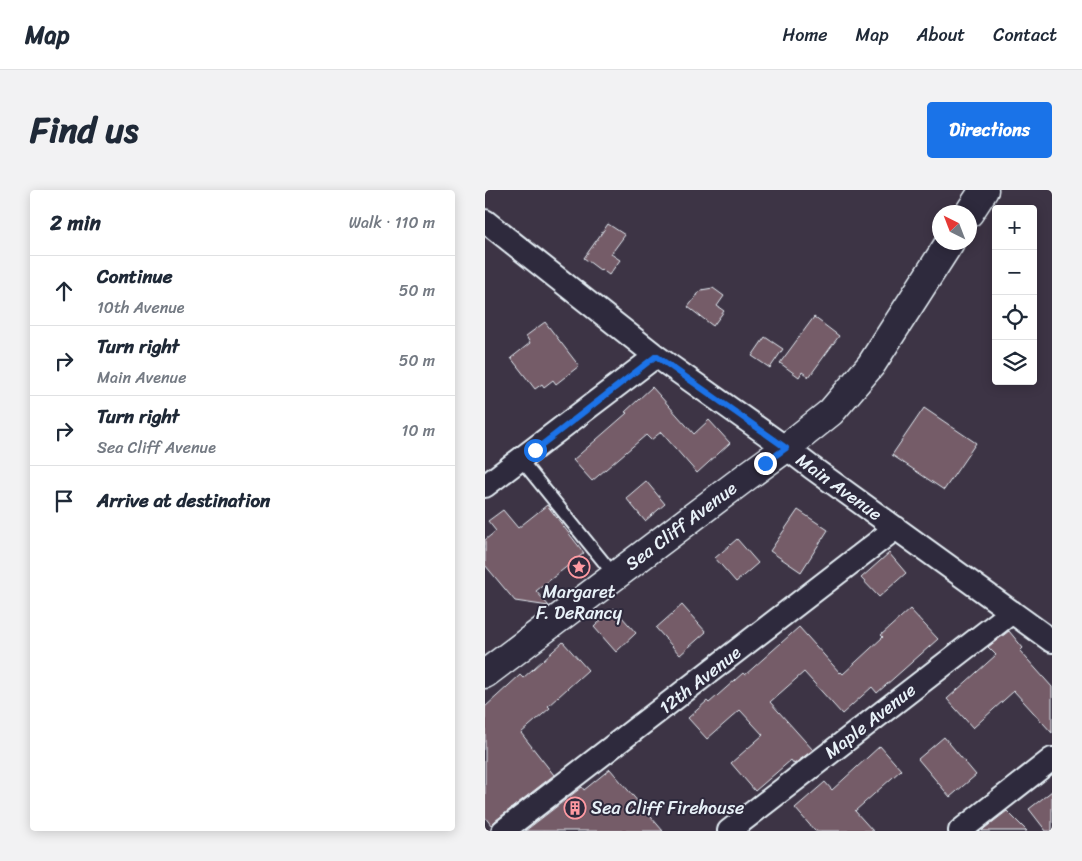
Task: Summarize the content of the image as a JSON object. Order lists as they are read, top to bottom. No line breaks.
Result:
{"streets":{"street":["Main Avenue","Sea Cliff Avenue","12th Avenue","Maple Avenue"]},"crossings":[["Main Avenue","Sea Cliff Avenue"],["Main Avenue","12th Avenue"],["Main Avenue","Maple Avenue"]],"places":{"place":["Margaret F. DeRancy"],"building":["Sea Cliff Firehouse"]},"north":"top left","page":{"header":"Map","nav":["Home","Map","About","Contact"],"title":"Find us","buttons":"Directions","heading":["2 min","Walk · 110 m"],"map_buttons":["+","−"],"list":[["Continue","10th Avenue","50 m"],["Turn right","Main Avenue","50 m"],["Turn right","Sea Cliff Avenue","10 m"],"Arrive at destination"]}}
